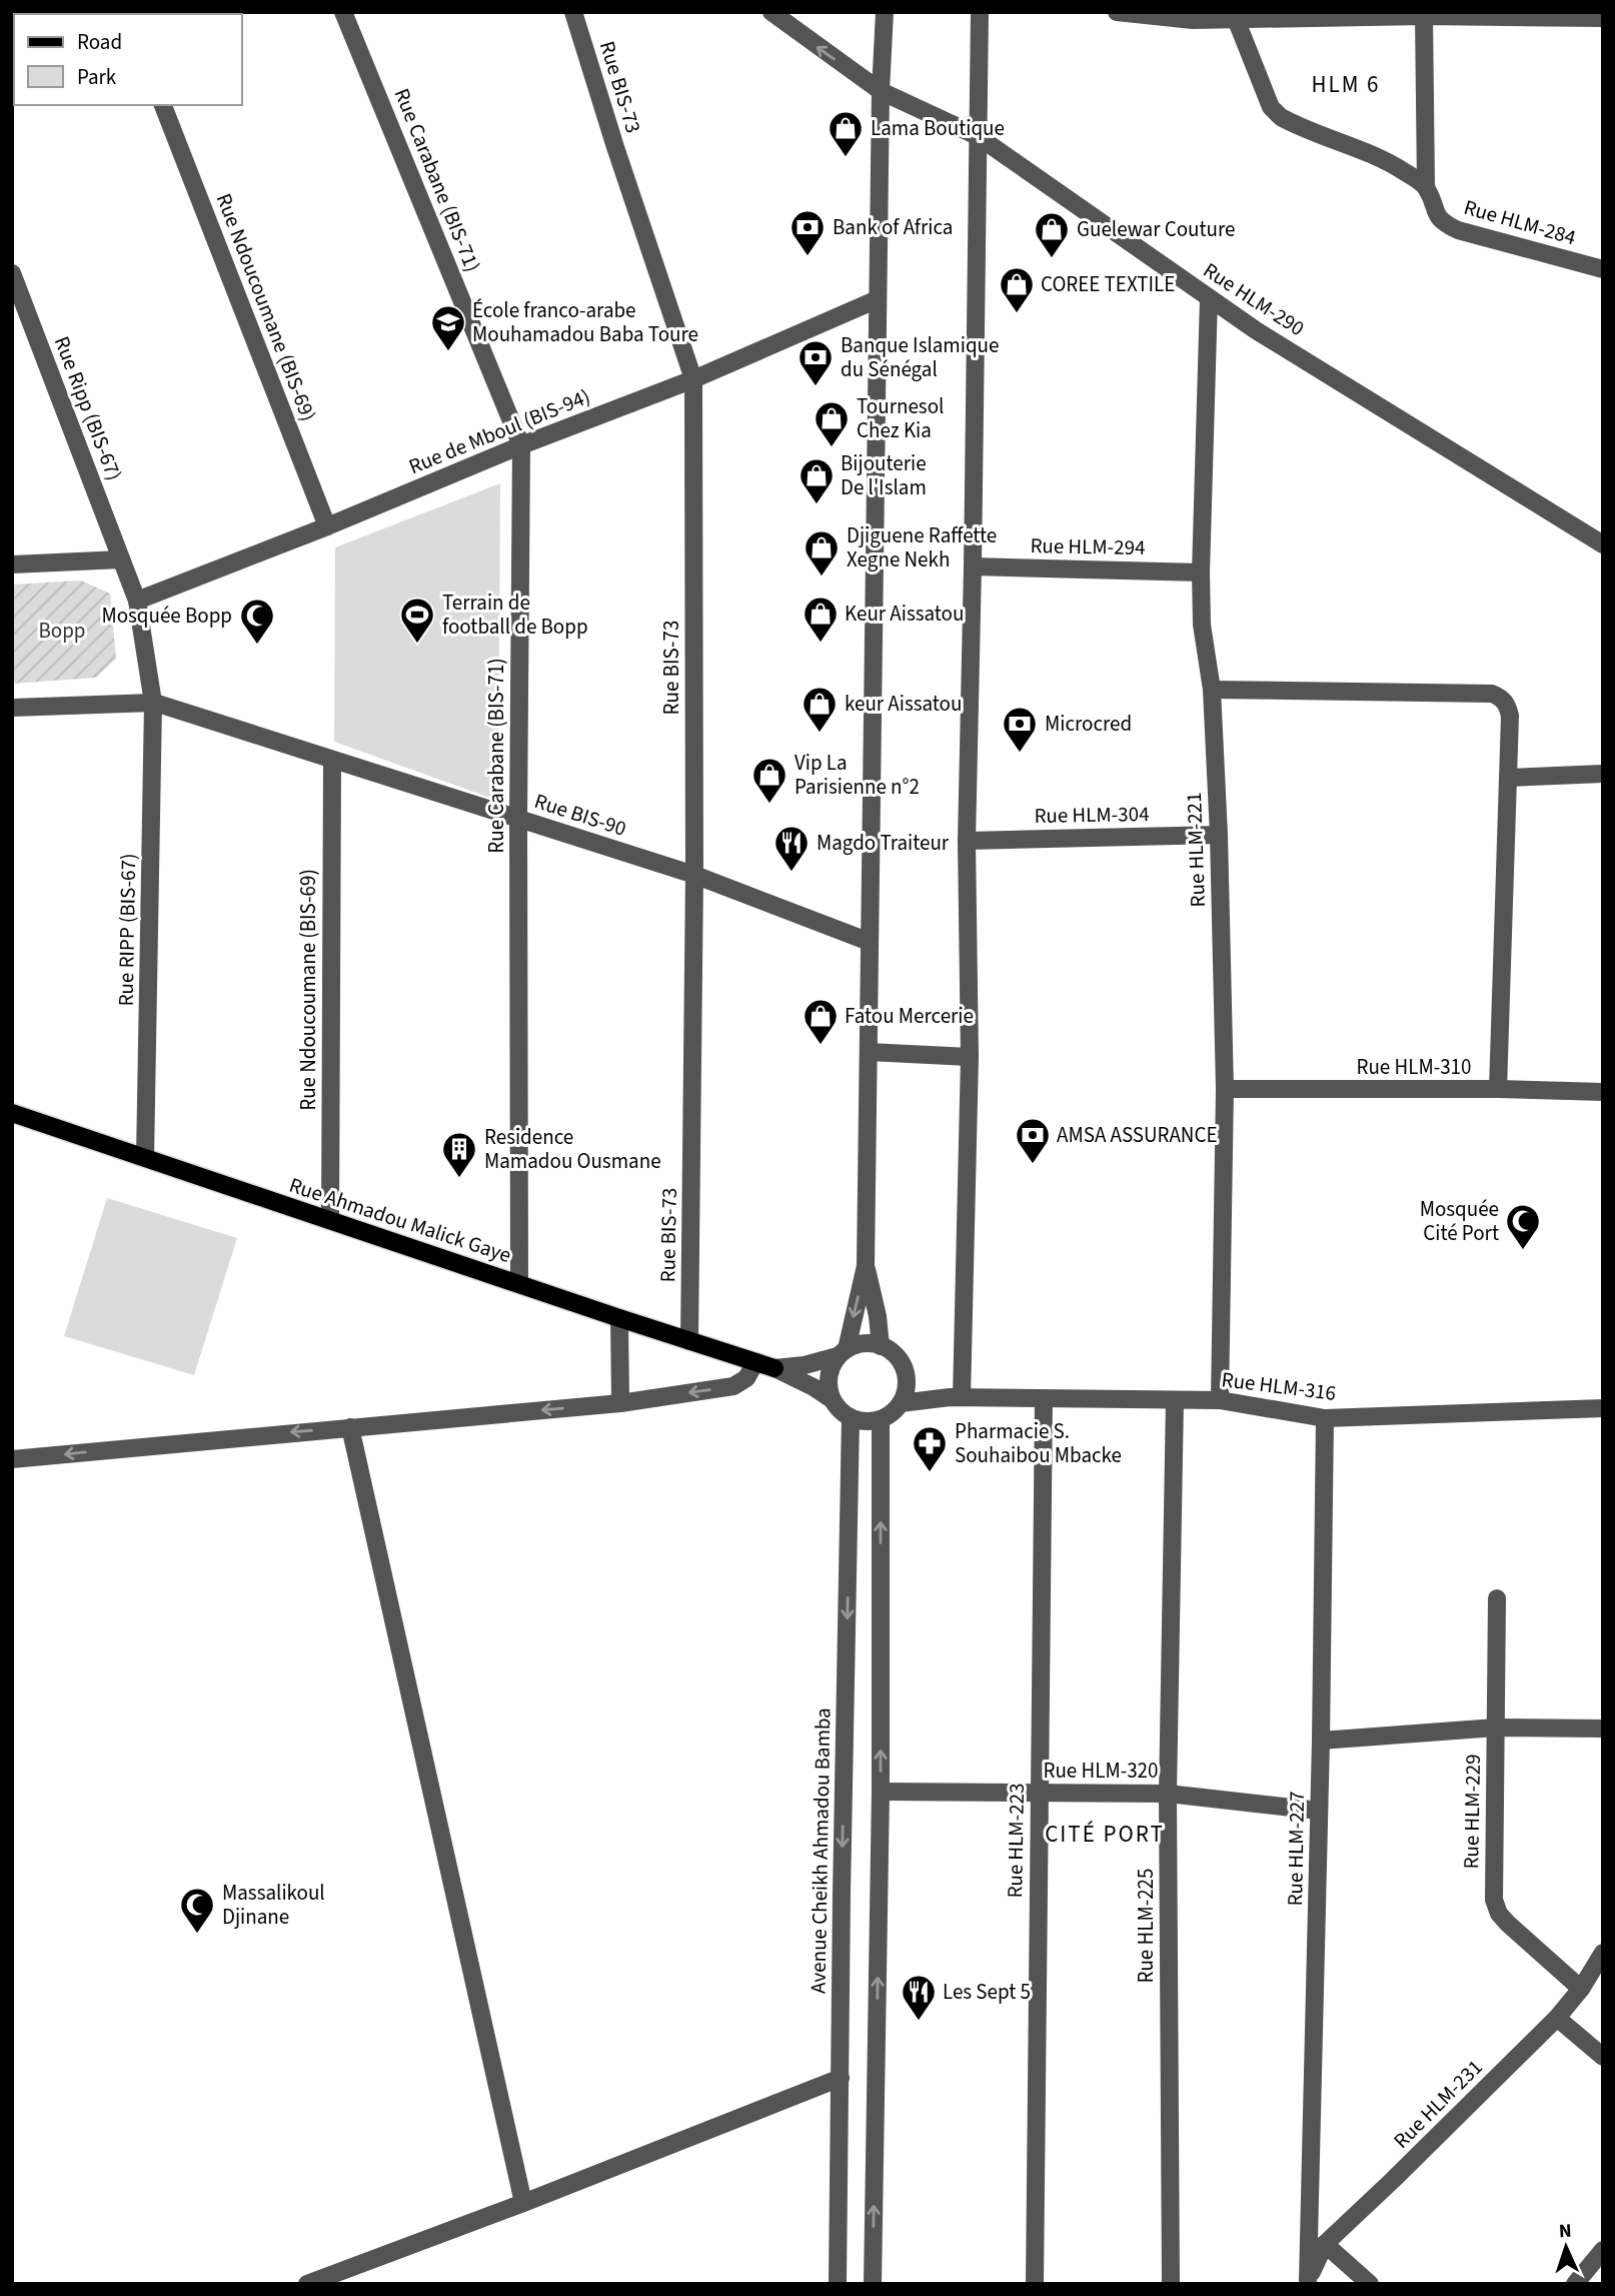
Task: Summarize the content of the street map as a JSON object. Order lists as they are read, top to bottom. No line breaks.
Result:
{"streets":{"main road":["Rue Ahmadou Malick Gaye"],"street":["Rue BIS-73","Rue Carabane (BIS-71)","Rue HLM-284","Rue HLM-290","Rue Ndoucoumane (BIS-69)","Rue Ripp (BIS-67)","Rue de Mboul (BIS-94)","Rue HLM-294","Rue BIS-90","Rue HLM-304","Rue HLM-221","Rue RIPP (BIS-67)","Rue HLM-310","Rue HLM-316","Rue HLM-320","Rue HLM-229","Rue HLM-223","Rue HLM-227","Avenue Cheikh Ahmadou Bamba","Rue HLM-225","Rue HLM-231"]},"crossings":[["Rue BIS-73","Rue de Mboul (BIS-94)"],["Rue BIS-73","Rue BIS-90"],["Rue BIS-73","Rue Ahmadou Malick Gaye"],["Rue Carabane (BIS-71)","Rue de Mboul (BIS-94)"],["Rue Carabane (BIS-71)","Rue BIS-90"],["Rue Carabane (BIS-71)","Rue Ahmadou Malick Gaye"],["Rue HLM-290","Rue HLM-221"],["Rue Ndoucoumane (BIS-69)","Rue de Mboul (BIS-94)"],["Rue Ndoucoumane (BIS-69)","Rue BIS-90"],["Rue Ndoucoumane (BIS-69)","Rue Ahmadou Malick Gaye"],["Rue Ripp (BIS-67)","Rue de Mboul (BIS-94)"],["Rue Ripp (BIS-67)","Rue RIPP (BIS-67)"],["Rue de Mboul (BIS-94)","Rue RIPP (BIS-67)"],["Rue HLM-294","Rue HLM-221"],["Rue BIS-90","Rue RIPP (BIS-67)"],["Rue HLM-304","Rue HLM-221"],["Rue HLM-221","Rue HLM-310"],["Rue HLM-221","Rue HLM-316"],["Rue RIPP (BIS-67)","Rue Ahmadou Malick Gaye"],["Rue Ahmadou Malick Gaye","Rue HLM-316"],["Rue Ahmadou Malick Gaye","Avenue Cheikh Ahmadou Bamba"],["Rue HLM-316","Rue HLM-223"],["Rue HLM-316","Rue HLM-227"],["Rue HLM-316","Avenue Cheikh Ahmadou Bamba"],["Rue HLM-316","Rue HLM-225"],["Rue HLM-320","Rue HLM-223"],["Rue HLM-320","Rue HLM-227"],["Rue HLM-320","Rue HLM-225"],["Rue HLM-229","Rue HLM-231"],["Rue HLM-227","Rue HLM-231"]],"districts":["HLM 6","CITÉ PORT"],"parks":["Bopp"],"places":{"shop":["Lama Boutique","Guelewar Couture","COREE TEXTILE","Tournesol Chez Kia","Bijouterie De l'Islam","Djiguene Raffette Xegne Nekh","Keur Aissatou","keur Aissatou","Vip La Parisienne n°2","Fatou Mercerie"],"bank":["Bank of Africa","Banque Islamique du Sénégal","Microcred","AMSA ASSURANCE"],"school or university":["École franco-arabe Mouhamadou Baba Toure"],"sports":["Terrain de football de Bopp"],"mosque":["Mosquée Bopp","Mosquée Cité Port","Massalikoul Djinane"],"restaurant":["Magdo Traiteur","Les Sept 5"],"building":["Residence Mamadou Ousmane"],"pharmacy":["Pharmacie S. Souhaibou Mbacke"]},"legend":["Road","Park"],"north":"top"}
